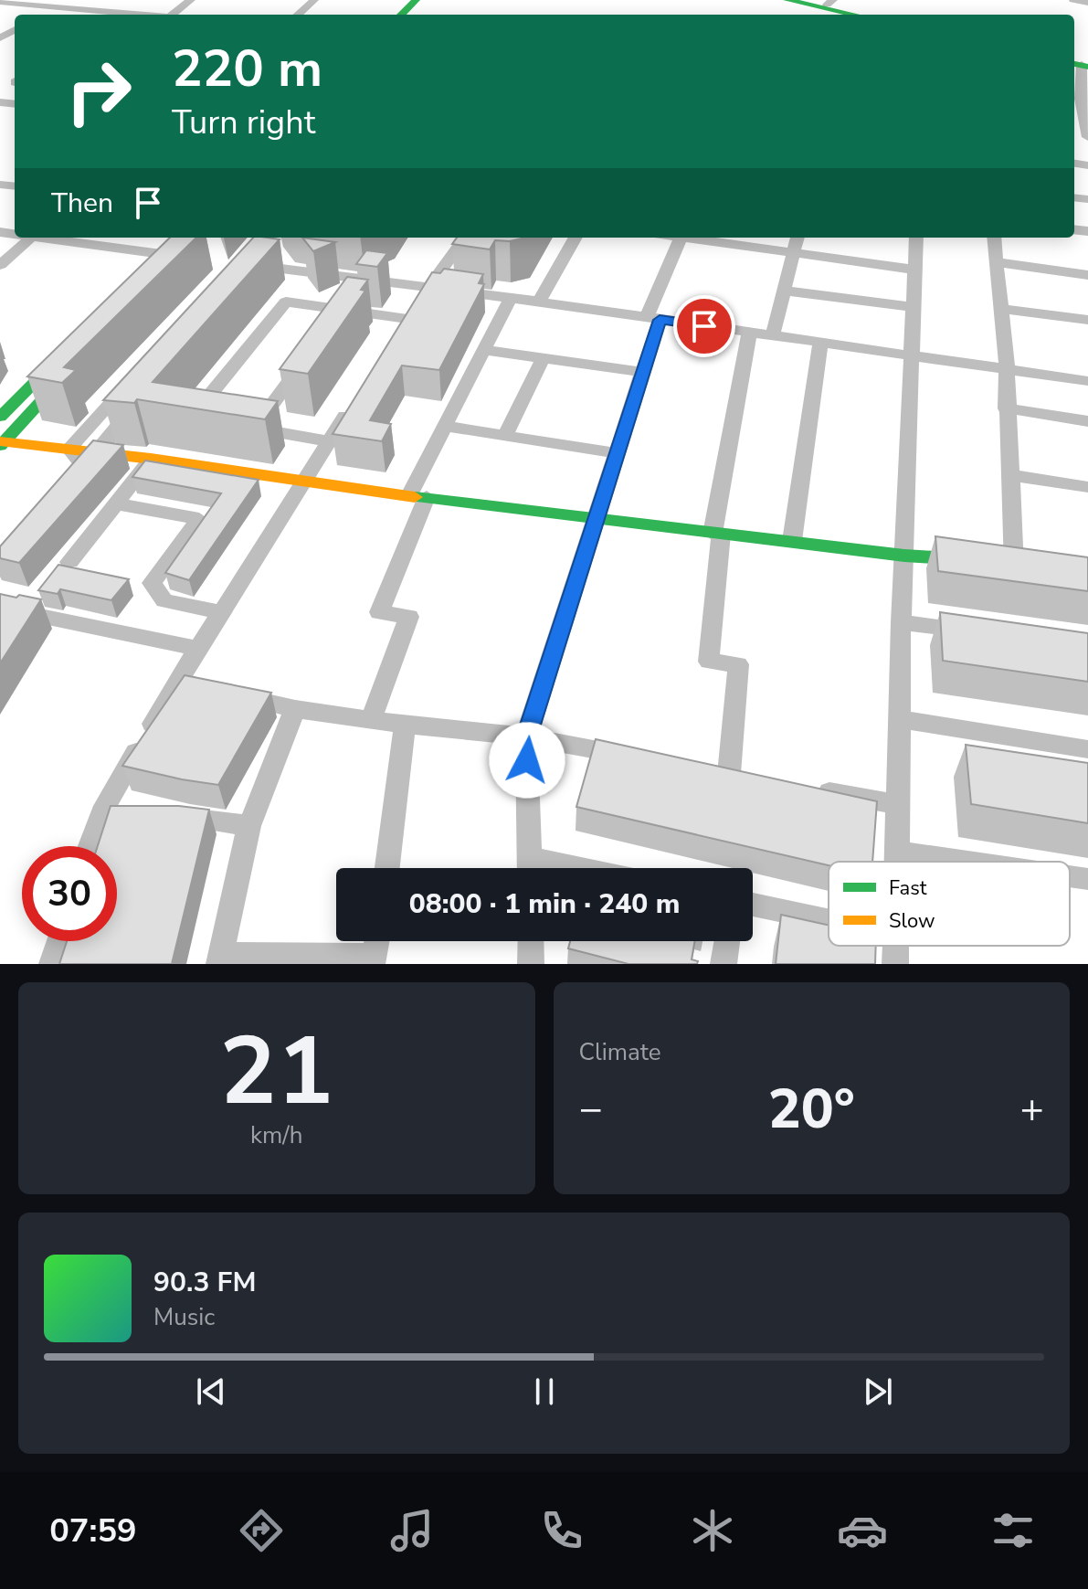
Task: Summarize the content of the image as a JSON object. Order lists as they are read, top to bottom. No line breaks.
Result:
{"legend":["Fast","Slow"],"page":{"turn":["220 m","Turn right"],"then":"Then","limit":"30","trip":"08:00 · 1 min · 240 m","tile":[["21","km/h"],"Climate"],"heat":["−","20°","+"],"song":["90.3 FM","Music"],"tabs":"07:59"}}
